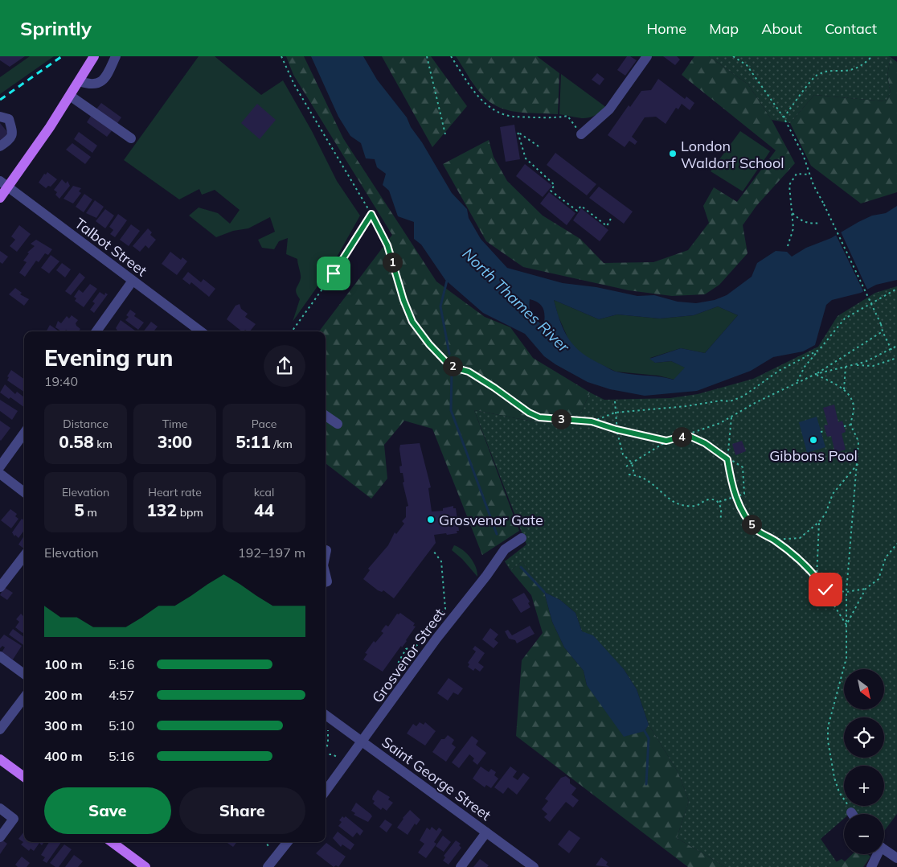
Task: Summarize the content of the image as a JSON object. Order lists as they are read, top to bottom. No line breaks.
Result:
{"streets":{"street":["Talbot Street","Grosvenor Street","Saint George Street"]},"crossings":[["Grosvenor Street","Saint George Street"]],"water":["North Thames River"],"places":["London Waldorf School","Gibbons Pool","Grosvenor Gate"],"north":"bottom right","page":{"header":"Sprintly","nav":["Home","Map","About","Contact"],"pins":["1","2","3","4","5"],"heading":["Evening run","19:40"],"stats":[["Distance","0.58 km"],["Time","3:00"],["Pace","5:11 /km"],["Elevation","5 m"],["Heart rate","132 bpm"],["kcal","44"]],"chart":["Elevation","192–197 m"],"list":[{"name":"100 m","note":"5:16"},{"name":"200 m","note":"4:57"},{"name":"300 m","note":"5:10"},{"name":"400 m","note":"5:16"}],"map_buttons":["+","−"],"buttons":["Save","Share"]}}
